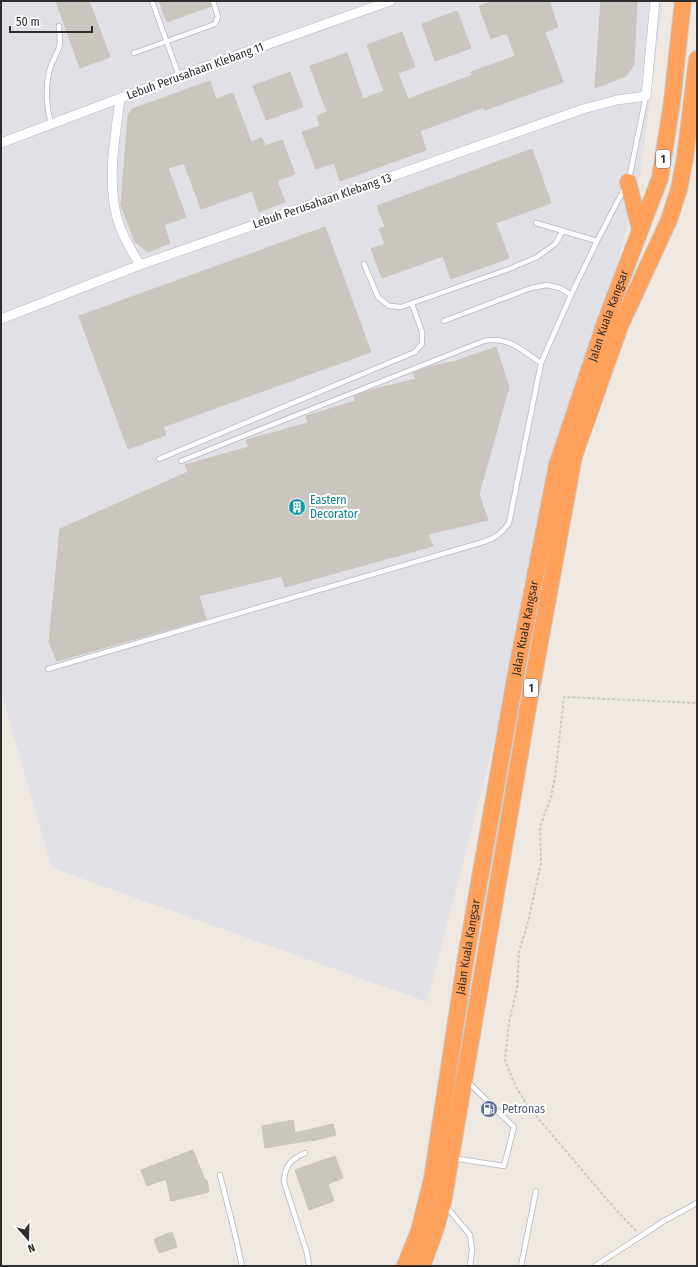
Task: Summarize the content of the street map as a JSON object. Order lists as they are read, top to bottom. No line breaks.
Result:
{"streets":{"highway":["1","Jalan Kuala Kangsar"],"street":["Lebuh Perusahaan Klebang 11","Lebuh Perusahaan Klebang 13"]},"places":{"building":["Eastern Decorator"],"fuel station":["Petronas"]},"scale_bar":"50 m","north":"bottom"}
